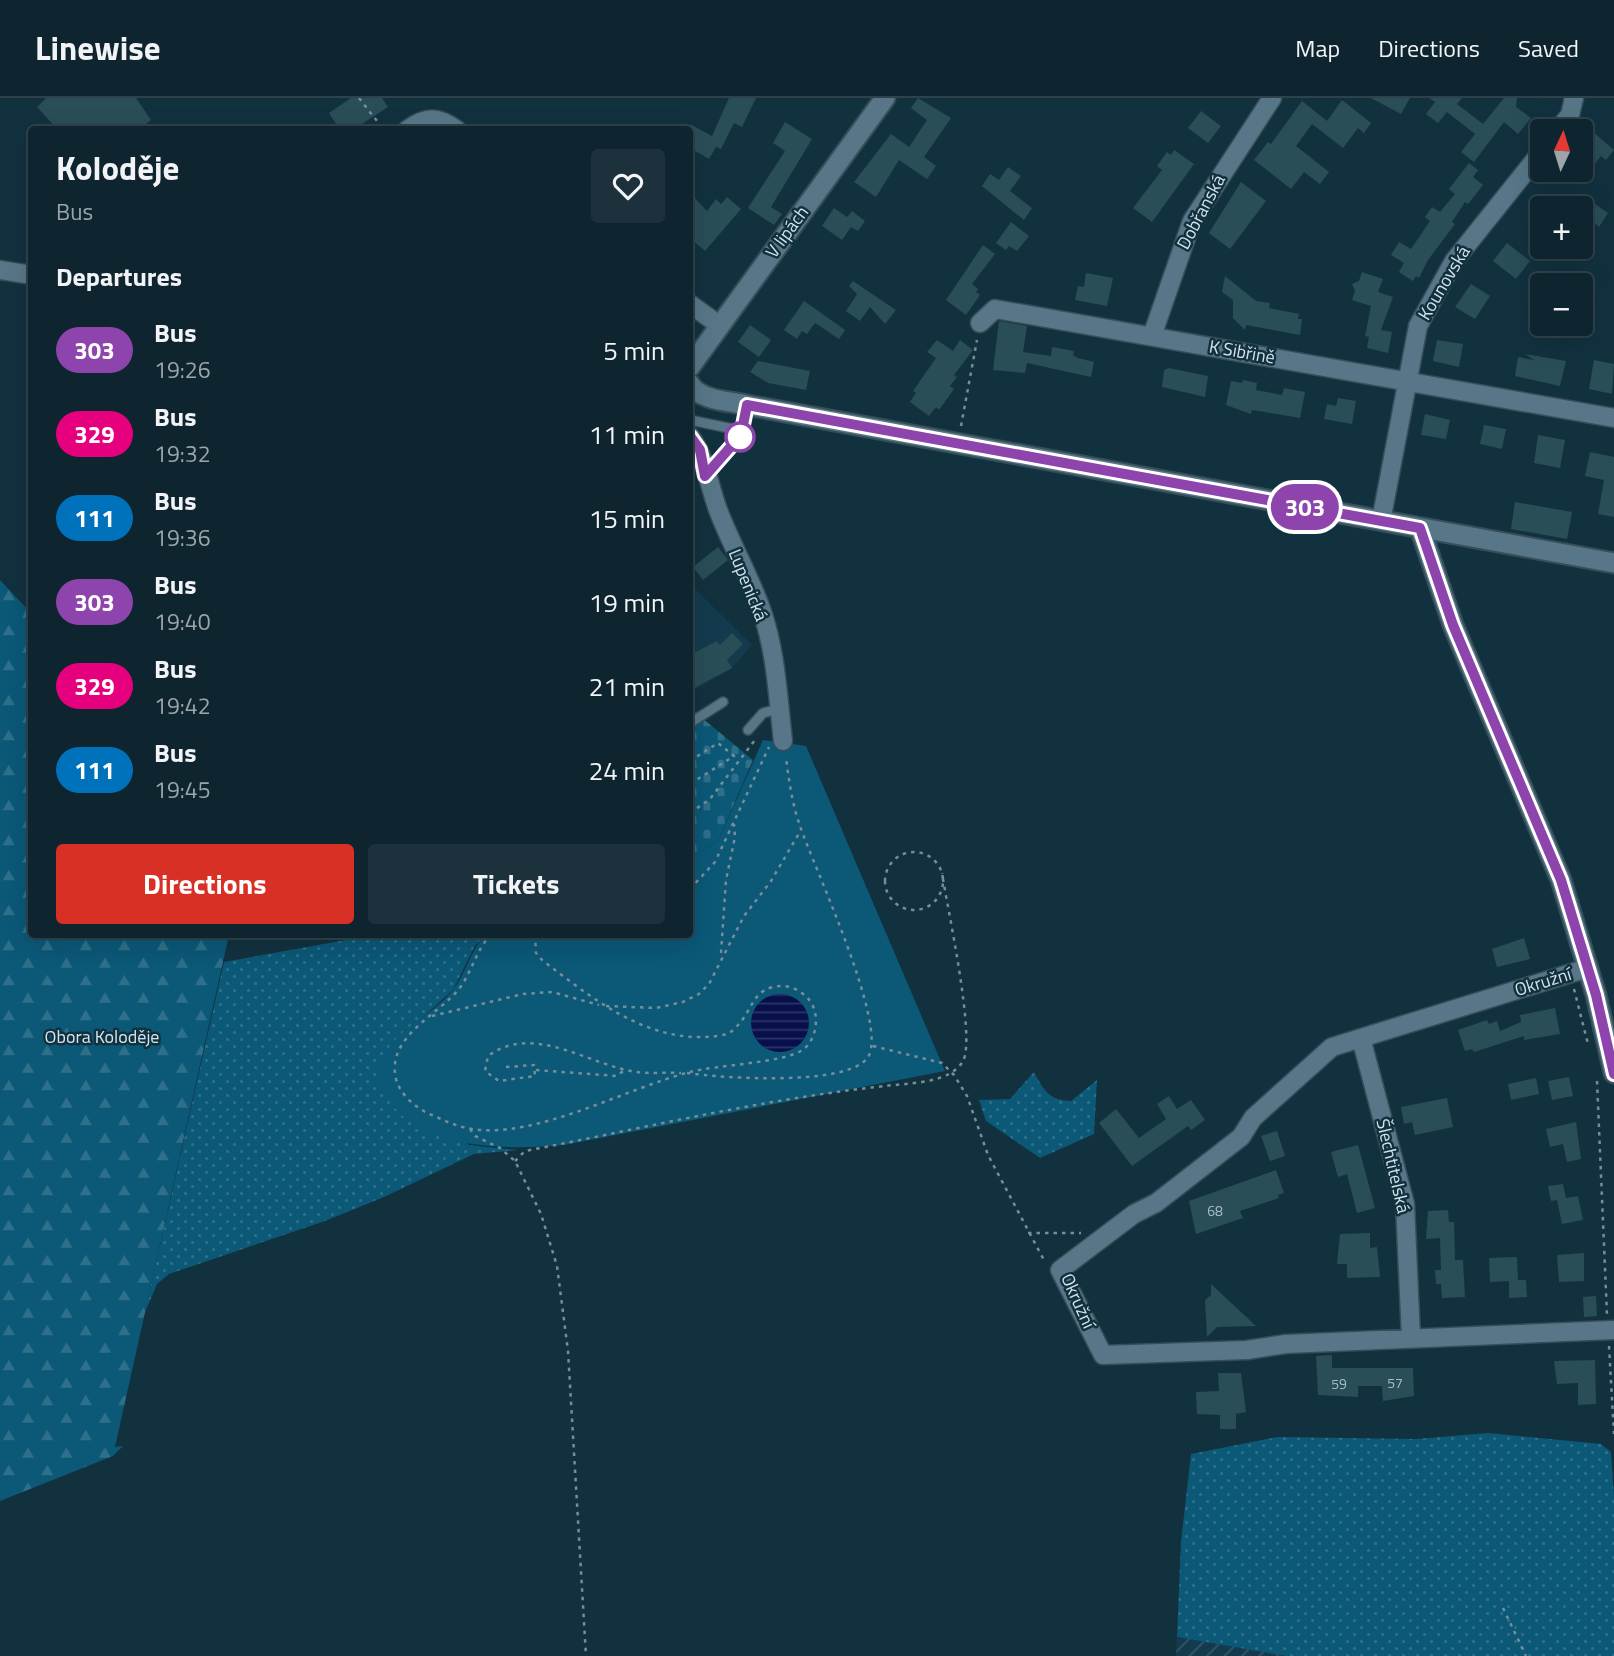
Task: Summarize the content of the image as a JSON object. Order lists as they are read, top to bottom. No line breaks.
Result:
{"streets":{"street":["Dobřanská","V lipách","Kounovská","K Sibřině","Lupenická","Okružní","Šlechtitelská"]},"crossings":[["Dobřanská","K Sibřině"],["Kounovská","K Sibřině"],["Okružní","Šlechtitelská"]],"parks":["Obora Koloděje"],"lines":["bus line 303"],"house_numbers":["68","57","59"],"north":"top","page":{"header":"Linewise","nav":["Map","Directions","Saved"],"on_map":"303","map_buttons":["+","−"],"heading":[["Koloděje","Bus"],"Departures"],"list":[{"mark":"303","name":"Bus","note":"19:26","value":"5 min"},{"mark":"329","name":"Bus","note":"19:32","value":"11 min"},{"mark":"111","name":"Bus","note":"19:36","value":"15 min"},{"mark":"303","name":"Bus","note":"19:40","value":"19 min"},{"mark":"329","name":"Bus","note":"19:42","value":"21 min"},{"mark":"111","name":"Bus","note":"19:45","value":"24 min"}],"buttons":["Directions","Tickets"]}}
